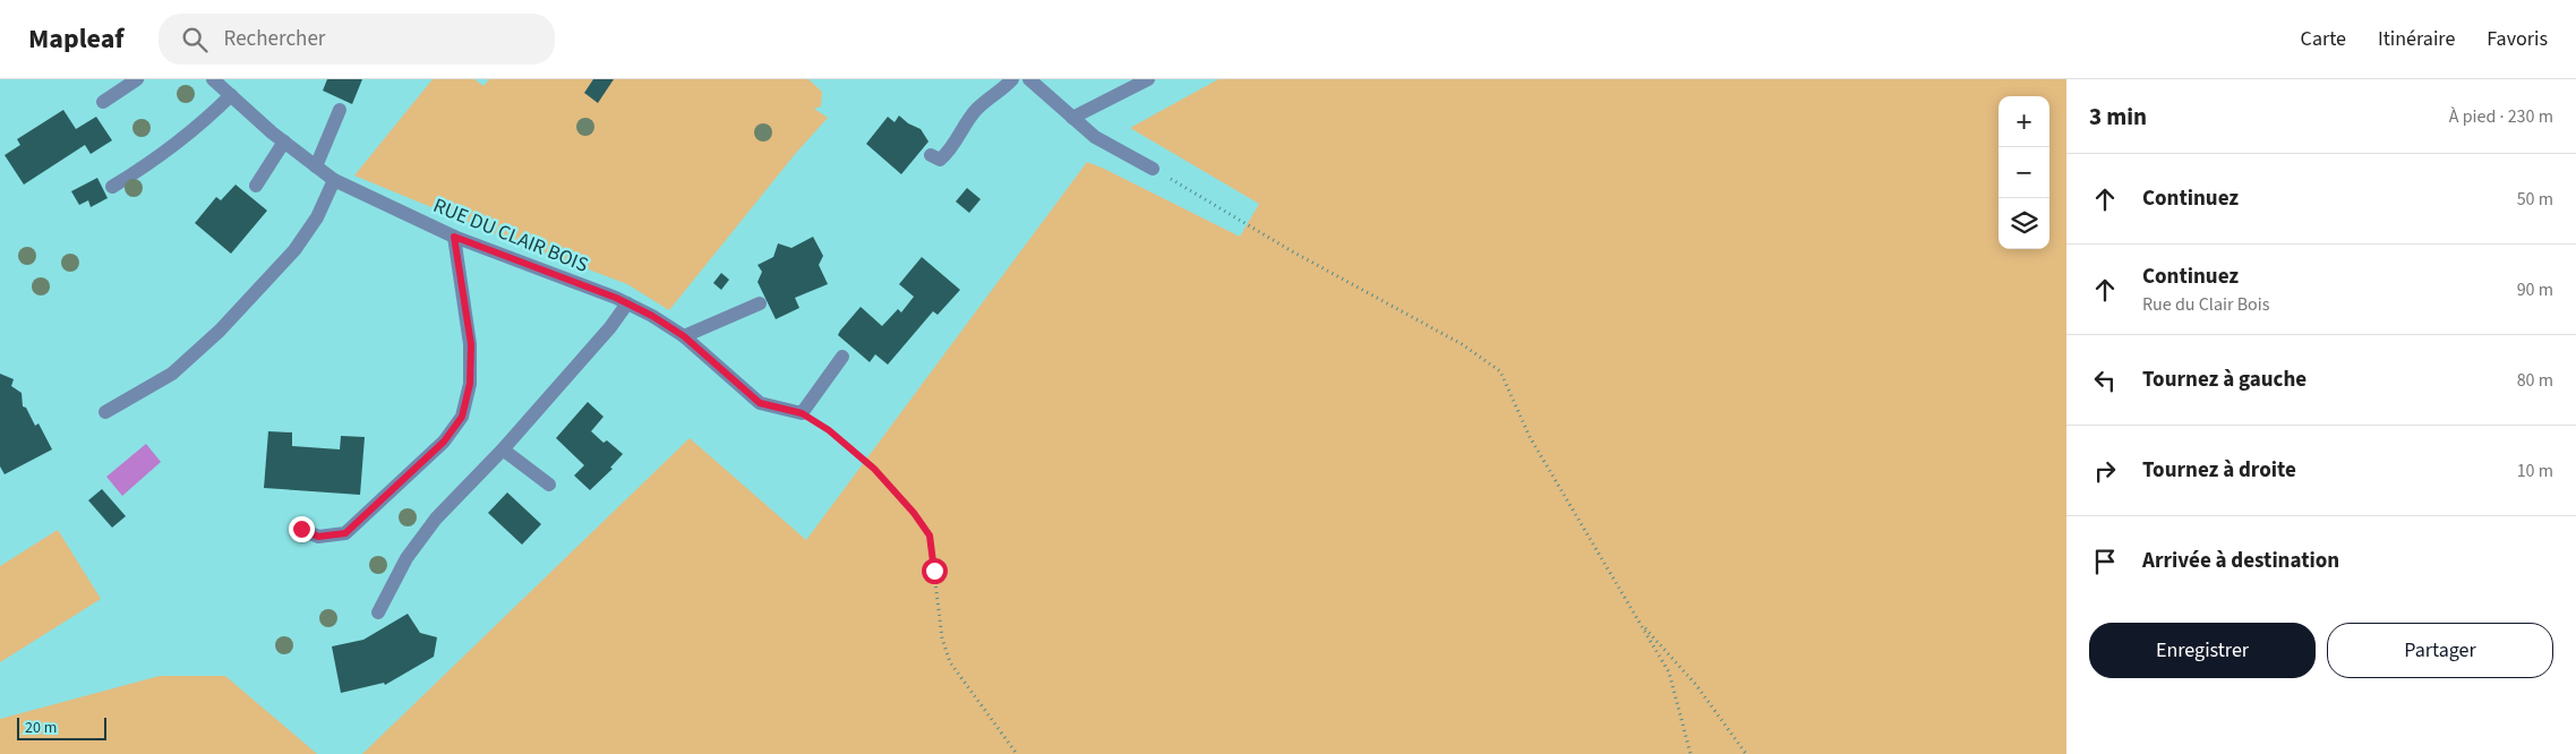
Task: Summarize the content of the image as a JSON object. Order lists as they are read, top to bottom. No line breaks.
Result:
{"streets":{"street":["RUE DU CLAIR BOIS"]},"scale_bar":"20 m","page":{"header":"Mapleaf","search":"Rechercher","nav":["Carte","Itinéraire","Favoris"],"heading":["3 min","À pied · 230 m"],"map_buttons":["+","−"],"list":[["Continuez","50 m"],["Continuez","Rue du Clair Bois","90 m"],["Tournez à gauche","80 m"],["Tournez à droite","10 m"],"Arrivée à destination"],"buttons":["Enregistrer","Partager"],"scale":"20 m"}}
